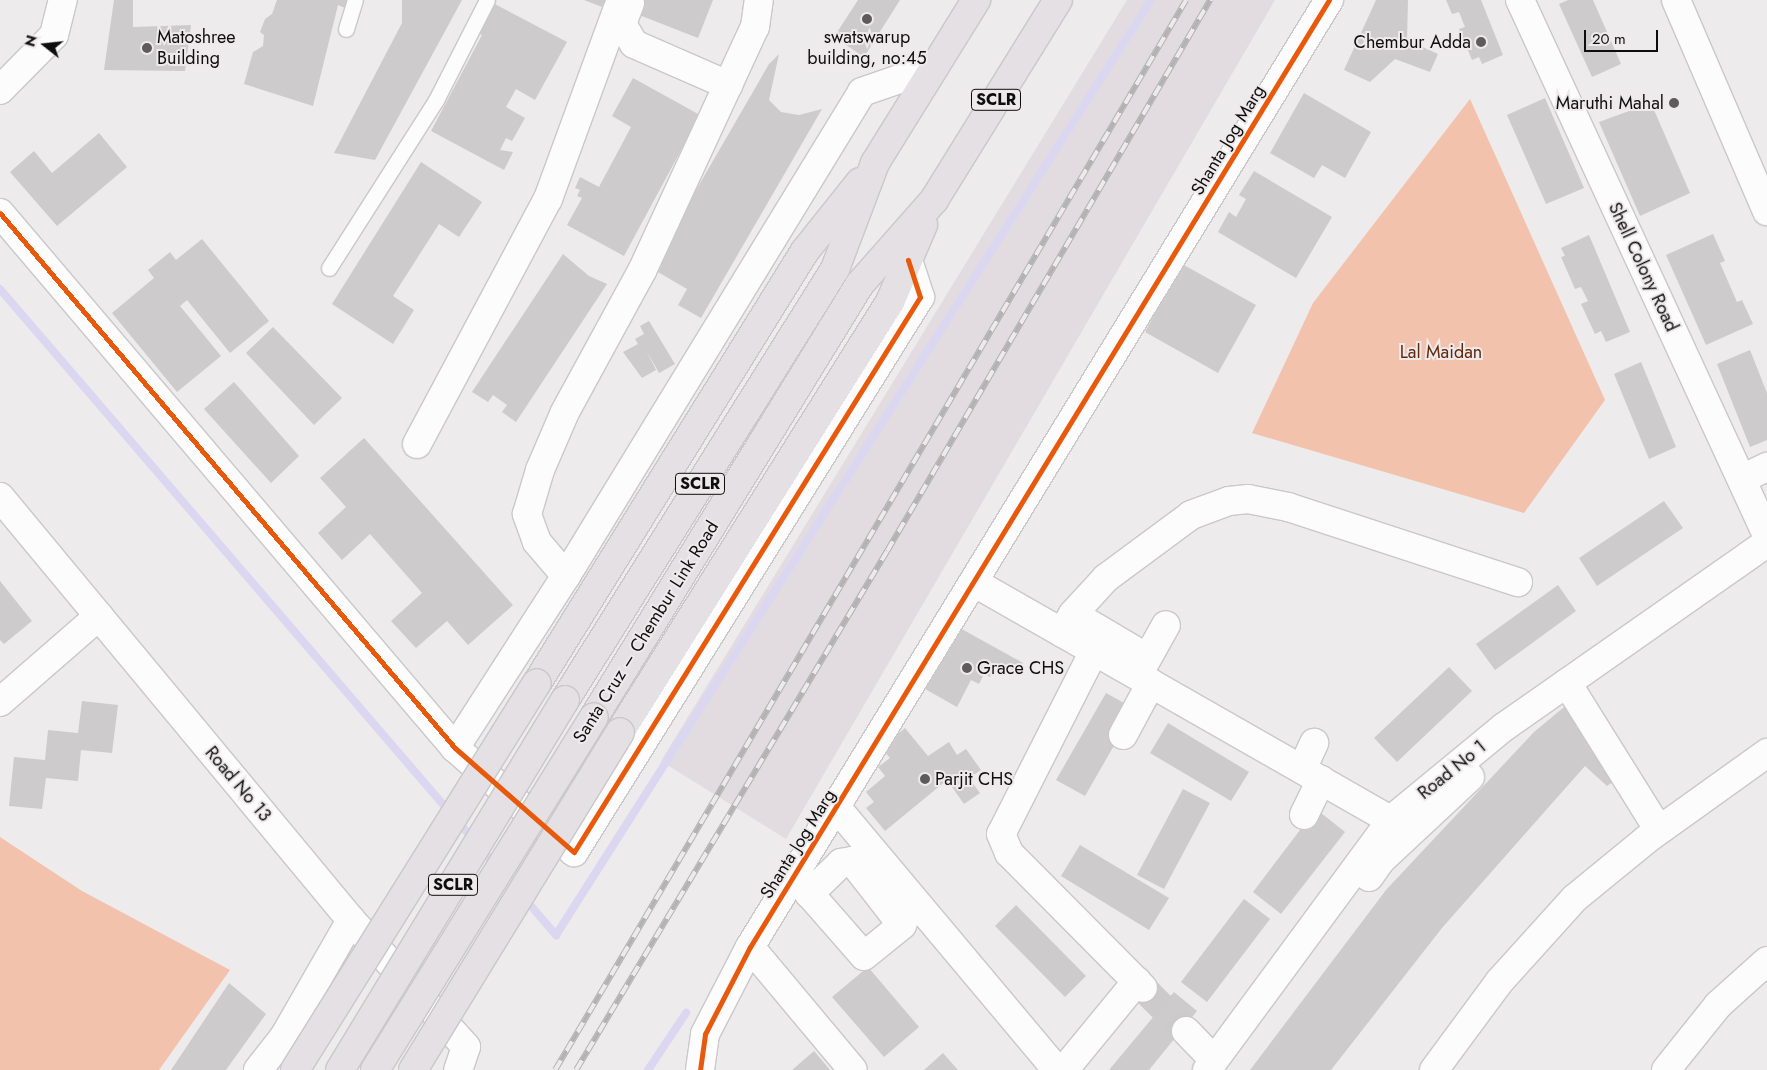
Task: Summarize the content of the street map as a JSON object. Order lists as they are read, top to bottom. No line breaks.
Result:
{"streets":{"highway":["SCLR","Santa Cruz – Chembur Link Road"],"street":["Shanta Jog Marg","Shell Colony Road","Road No 1","Road No 13"]},"parks":["Lal Maidan"],"places":["swatswarup building, no:45","Chembur Adda","Matoshree Building","Maruthi Mahal","Grace CHS","Parjit CHS"],"scale_bar":"20 m","north":"left"}
